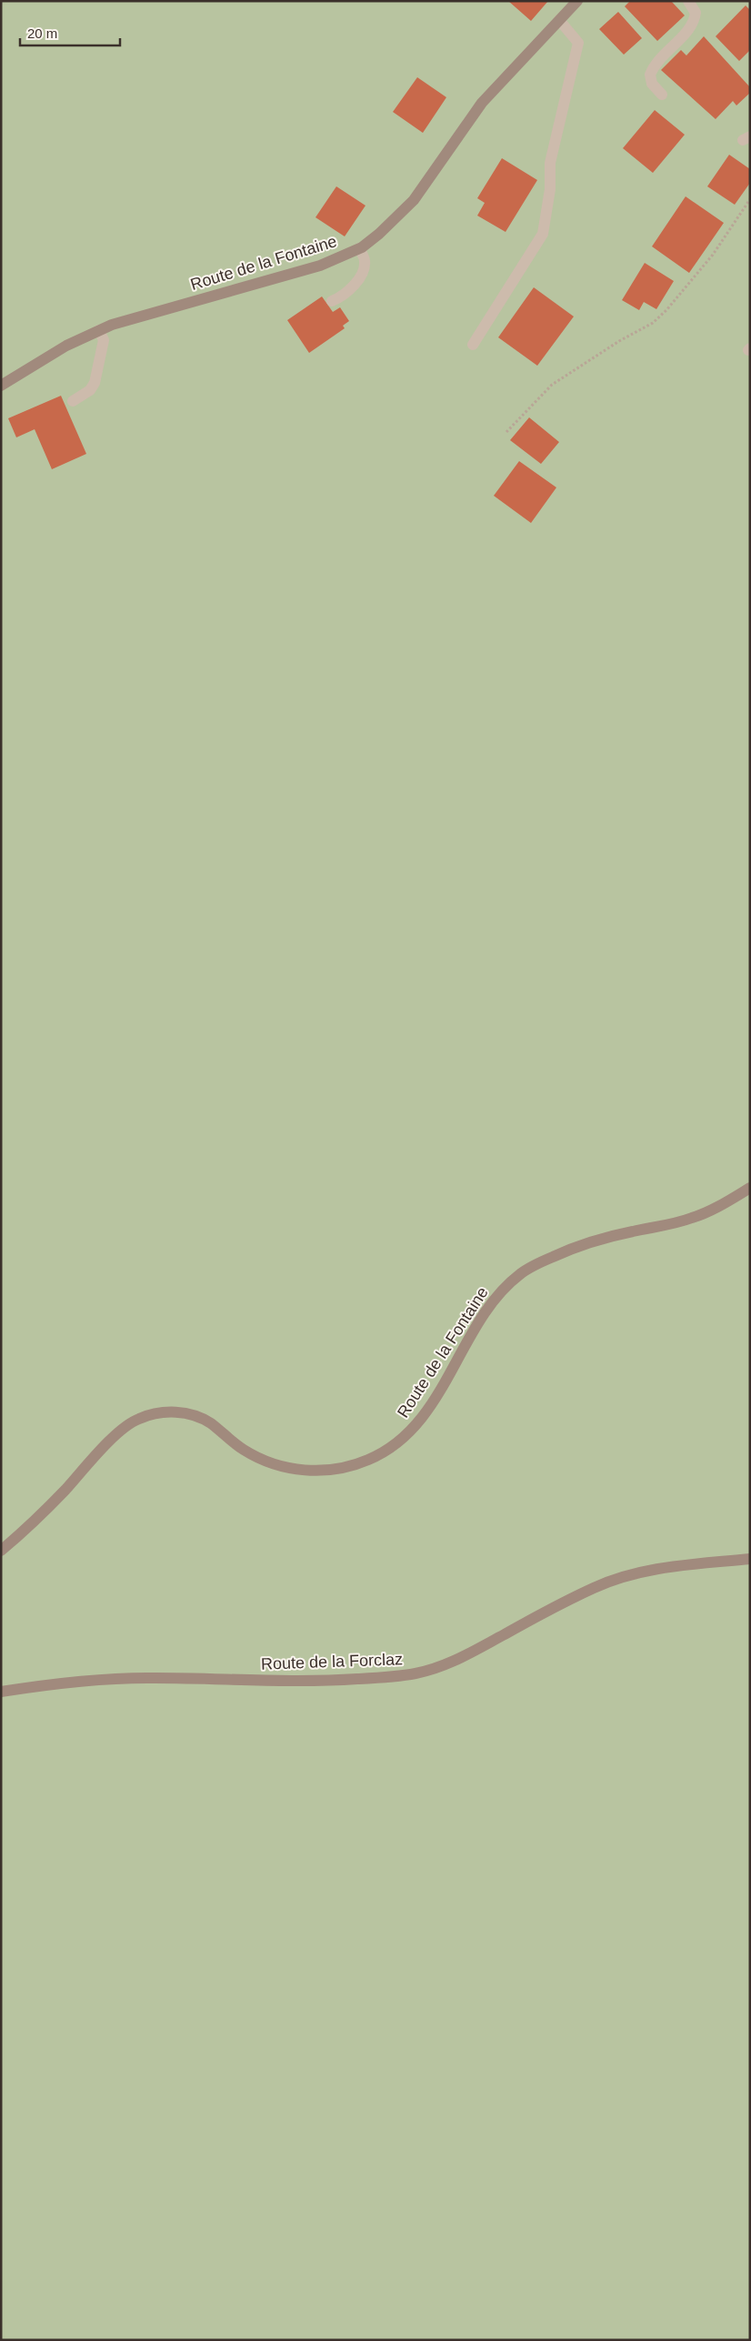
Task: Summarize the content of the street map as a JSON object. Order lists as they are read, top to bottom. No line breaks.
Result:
{"streets":{"street":["Route de la Fontaine","Route de la Forclaz"]},"scale_bar":"20 m"}
